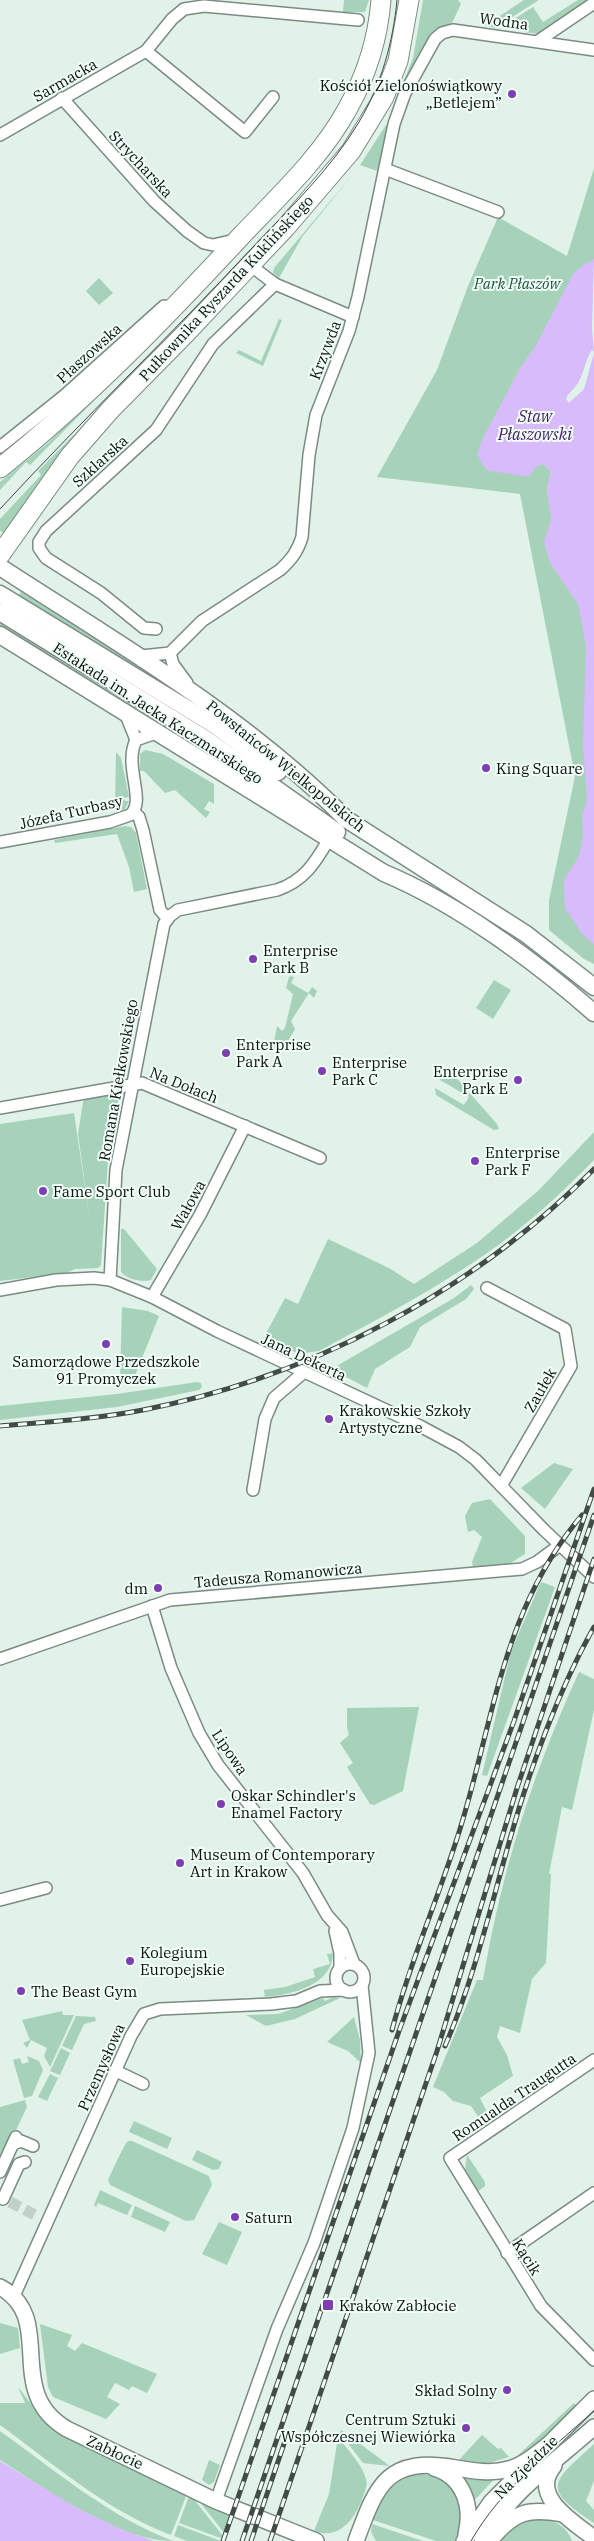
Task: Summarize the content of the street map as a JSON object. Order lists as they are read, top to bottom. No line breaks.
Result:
{"streets":{"main road":["Pułkownika Ryszarda Kuklińskiego","Estakada im. Jacka Kaczmarskiego","Powstańców Wielkopolskich"],"street":["Wodna","Sarmacka","Strycharska","Krzywda","Płaszowska","Szklarska","Józefa Turbasy","Romana Kiełkowskiego","Na Dołach","Wałowa","Jana Dekerta","Zaułek","Tadeusza Romanowicza","Lipowa","Przemysłowa","Romualda Traugutta","Kącik","Zabłocie","Na Zjeździe"]},"crossings":[["Wodna","Krzywda"],["Sarmacka","Strycharska"],["Pułkownika Ryszarda Kuklińskiego","Płaszowska"],["Estakada im. Jacka Kaczmarskiego","Powstańców Wielkopolskich"],["Romana Kiełkowskiego","Na Dołach"],["Romana Kiełkowskiego","Jana Dekerta"],["Na Dołach","Wałowa"],["Wałowa","Jana Dekerta"],["Jana Dekerta","Zaułek"],["Jana Dekerta","Tadeusza Romanowicza"],["Tadeusza Romanowicza","Lipowa"],["Lipowa","Przemysłowa"],["Przemysłowa","Zabłocie"],["Romualda Traugutta","Kącik"]],"water":["Staw Płaszowski"],"parks":["Park Płaszów"],"places":{"other":["Kościół Zielonoświątkowy „Betlejem”","King Square","Enterprise Park B","Enterprise Park A","Enterprise Park C","Enterprise Park E","Enterprise Park F","Fame Sport Club","Samorządowe Przedszkole 91 Promyczek","Krakowskie Szkoły Artystyczne","dm","Oskar Schindler's Enamel Factory","Museum of Contemporary Art in Krakow","Kolegium Europejskie","The Beast Gym","Saturn","Skład Solny","Centrum Sztuki Współczesnej Wiewiórka"],"transit":["Kraków Zabłocie"]}}
